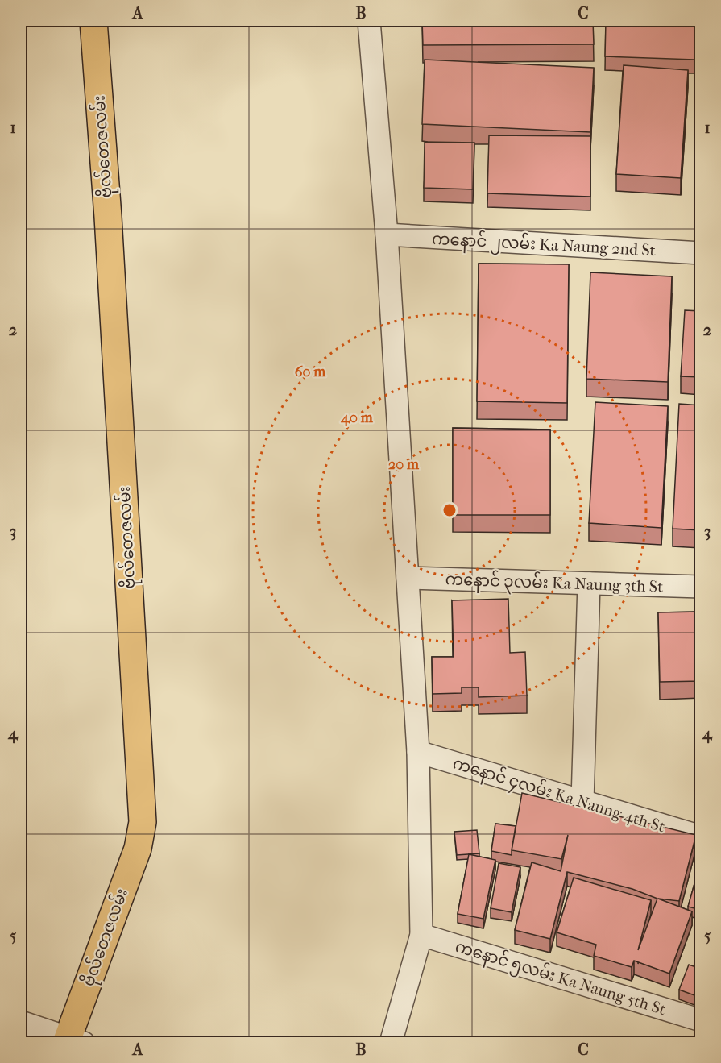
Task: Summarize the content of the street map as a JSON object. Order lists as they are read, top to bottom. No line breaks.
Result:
{"streets":{"main road":["ဗိုလ်တေဇလမ်း"],"street":["ကနောင် ၂လမ်း Ka Naung 2nd St","ကနောင် ၃လမ်း Ka Naung 3th St","ကနောင် ၄လမ်း Ka Naung 4th St","ကနောင် ၅လမ်း Ka Naung 5th St"]},"grid":{"columns":["A","B","C"],"rows":["1","2","3","4","5"]},"rings":["60 m","40 m","20 m"]}
